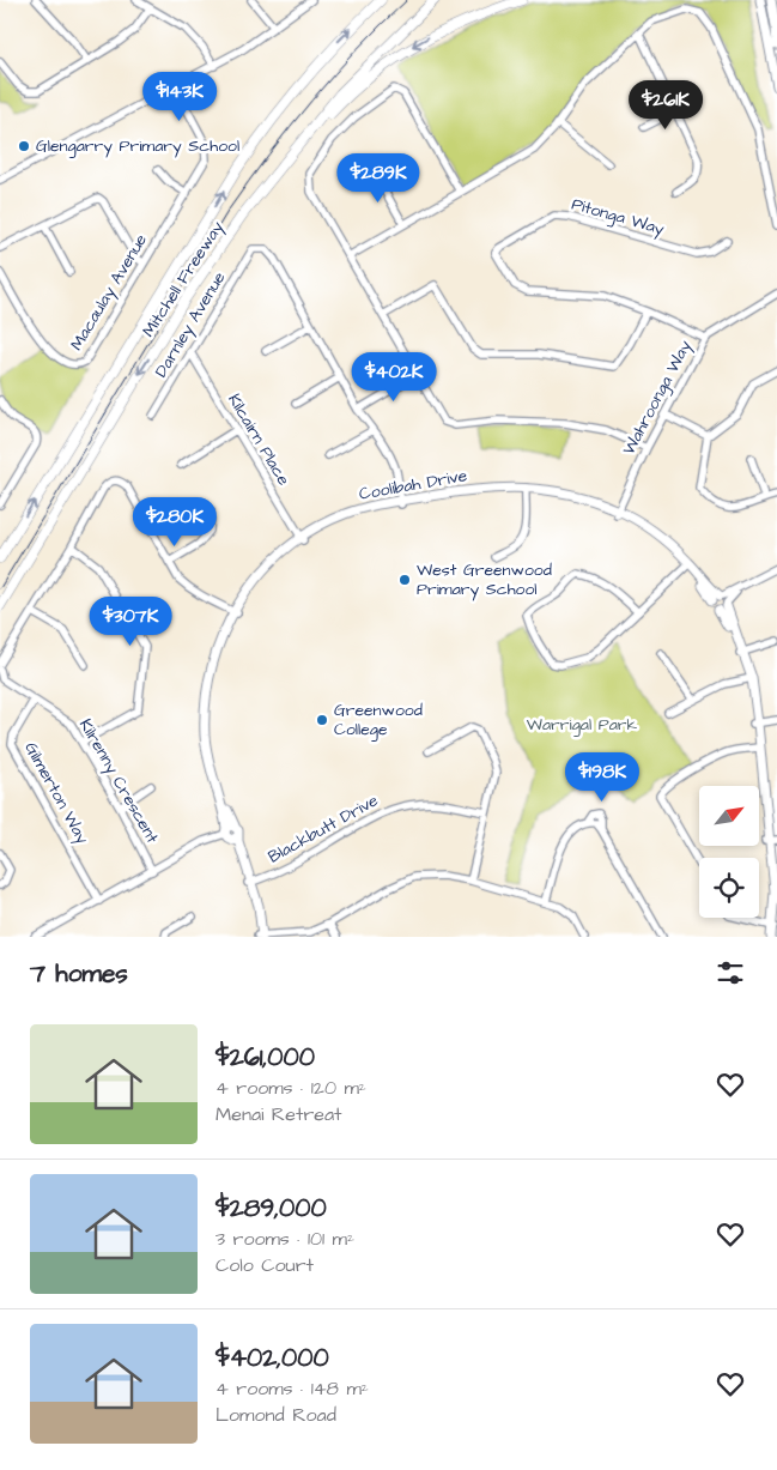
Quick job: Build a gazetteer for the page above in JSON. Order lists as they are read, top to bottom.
{
  "streets": {
    "highway": ["Mitchell Freeway"],
    "main road": ["Coolibah Drive"],
    "street": [
      "Pitonga Way",
      "Macaulay Avenue",
      "Darnley Avenue",
      "Wahroonga Way",
      "Kilcairn Place",
      "Kilrenny Crescent",
      "Gilmerton Way",
      "Blackbutt Drive"
    ]
  },
  "crossings": [
    ["Pitonga Way", "Wahroonga Way"],
    ["Darnley Avenue", "Kilcairn Place"],
    ["Wahroonga Way", "Coolibah Drive"],
    ["Kilcairn Place", "Coolibah Drive"],
    ["Coolibah Drive", "Blackbutt Drive"],
    ["Kilrenny Crescent", "Gilmerton Way"]
  ],
  "parks": ["Warrigal Park"],
  "places": ["Glengarry Primary School", "West Greenwood Primary School", "Greenwood College"],
  "north": "top right",
  "page": {
    "price": [
      "$143K",
      "$261K",
      "$289K",
      "$402K",
      "$280K",
      "$307K",
      "$198K"
    ],
    "heading": "7 homes",
    "list": [
      {
        "name": "$261,000",
        "note": "4 rooms · 120 m² · Menai Retreat"
      },
      {
        "name": "$289,000",
        "note": "3 rooms · 101 m² · Colo Court"
      },
      {
        "name": "$402,000",
        "note": "4 rooms · 148 m² · Lomond Road"
      }
    ]
  }
}
